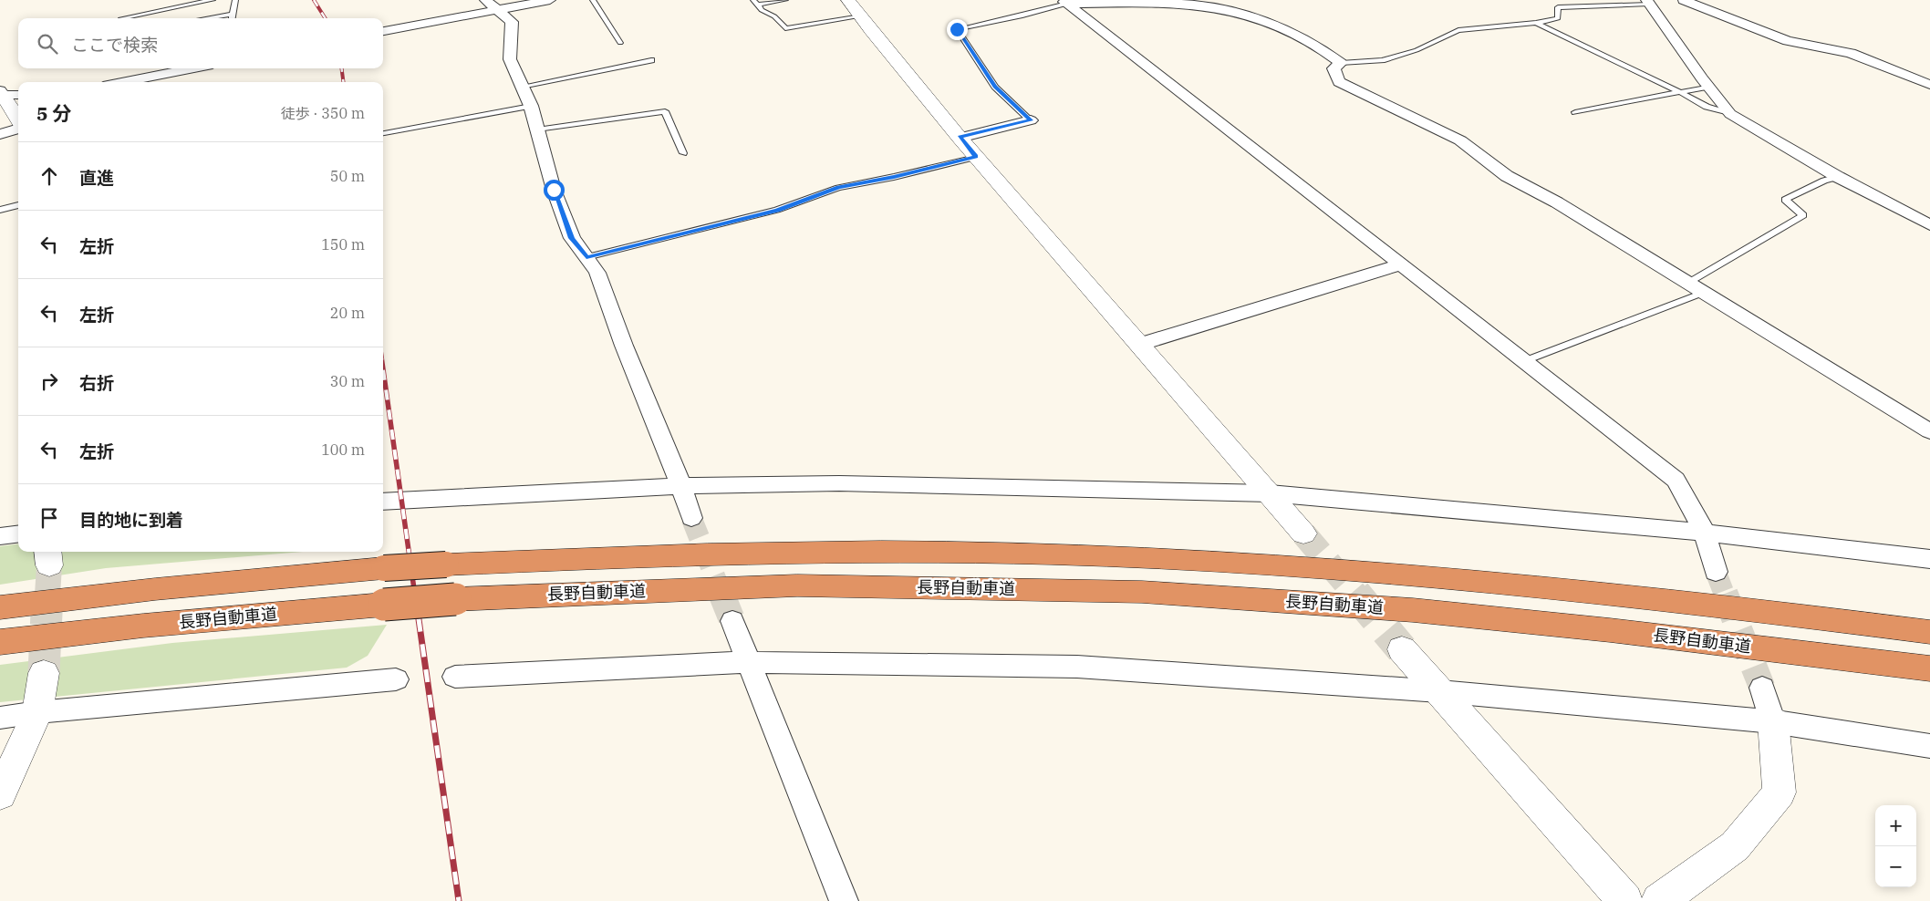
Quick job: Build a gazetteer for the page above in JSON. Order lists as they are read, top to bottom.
{
  "streets": {
    "highway": ["長野自動車道"]
  },
  "page": {
    "search": "ここで検索",
    "heading": ["5 分", "徒歩 · 350 m"],
    "list": [
      ["直進", "50 m"],
      ["左折", "150 m"],
      ["左折", "20 m"],
      ["右折", "30 m"],
      ["左折", "100 m"],
      "目的地に到着"
    ],
    "map_buttons": ["+", "−"]
  }
}
